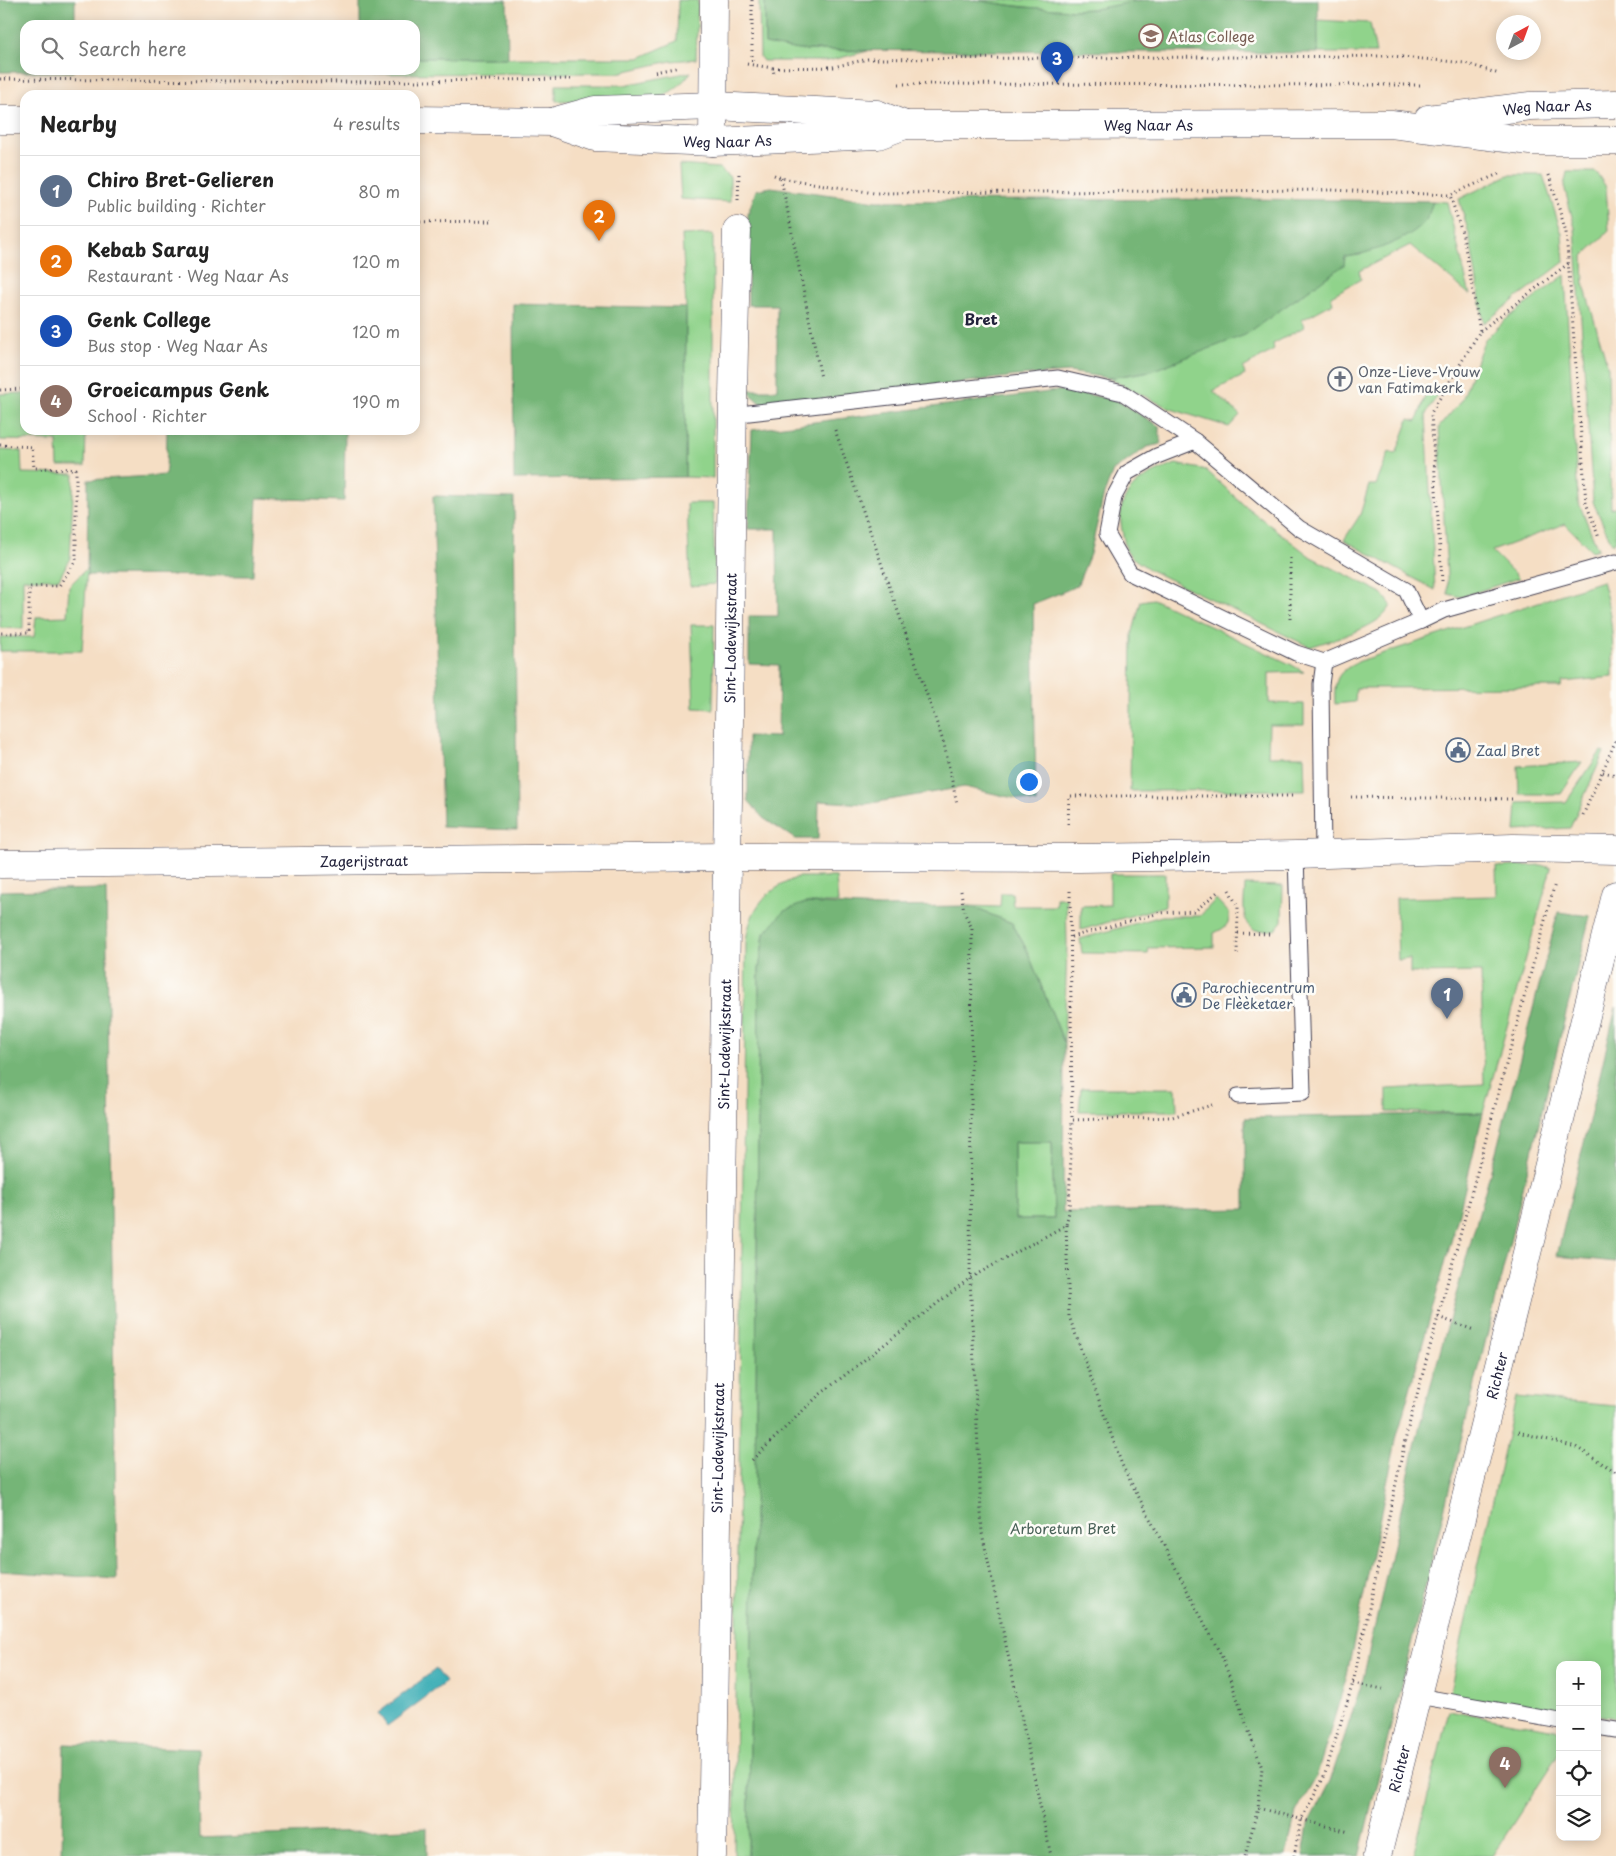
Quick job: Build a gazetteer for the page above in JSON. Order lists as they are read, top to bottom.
{
  "streets": {
    "street": [
      "Weg Naar As",
      "Sint-Lodewijkstraat",
      "Piehpelplein",
      "Zagerijstraat",
      "Richter"
    ]
  },
  "crossings": [
    ["Sint-Lodewijkstraat", "Piehpelplein"],
    ["Sint-Lodewijkstraat", "Zagerijstraat"],
    ["Piehpelplein", "Zagerijstraat"]
  ],
  "districts": ["Bret"],
  "parks": ["Arboretum Bret"],
  "places": {
    "school or university": ["Atlas College"],
    "church": ["Onze-Lieve-Vrouw van Fatimakerk"],
    "public building": ["Zaal Bret", "Parochiecentrum De Flèèketaer"]
  },
  "north": "top right",
  "page": {
    "search": "Search here",
    "pins": [
      "3",
      "2",
      "1",
      "4"
    ],
    "heading": ["Nearby", "4 results"],
    "list": [
      {
        "mark": "1",
        "name": "Chiro Bret-Gelieren",
        "note": "Public building · Richter",
        "value": "80 m"
      },
      {
        "mark": "2",
        "name": "Kebab Saray",
        "note": "Restaurant · Weg Naar As",
        "value": "120 m"
      },
      {
        "mark": "3",
        "name": "Genk College",
        "note": "Bus stop · Weg Naar As",
        "value": "120 m"
      },
      {
        "mark": "4",
        "name": "Groeicampus Genk",
        "note": "School · Richter",
        "value": "190 m"
      }
    ],
    "map_buttons": ["+", "−"]
  }
}
